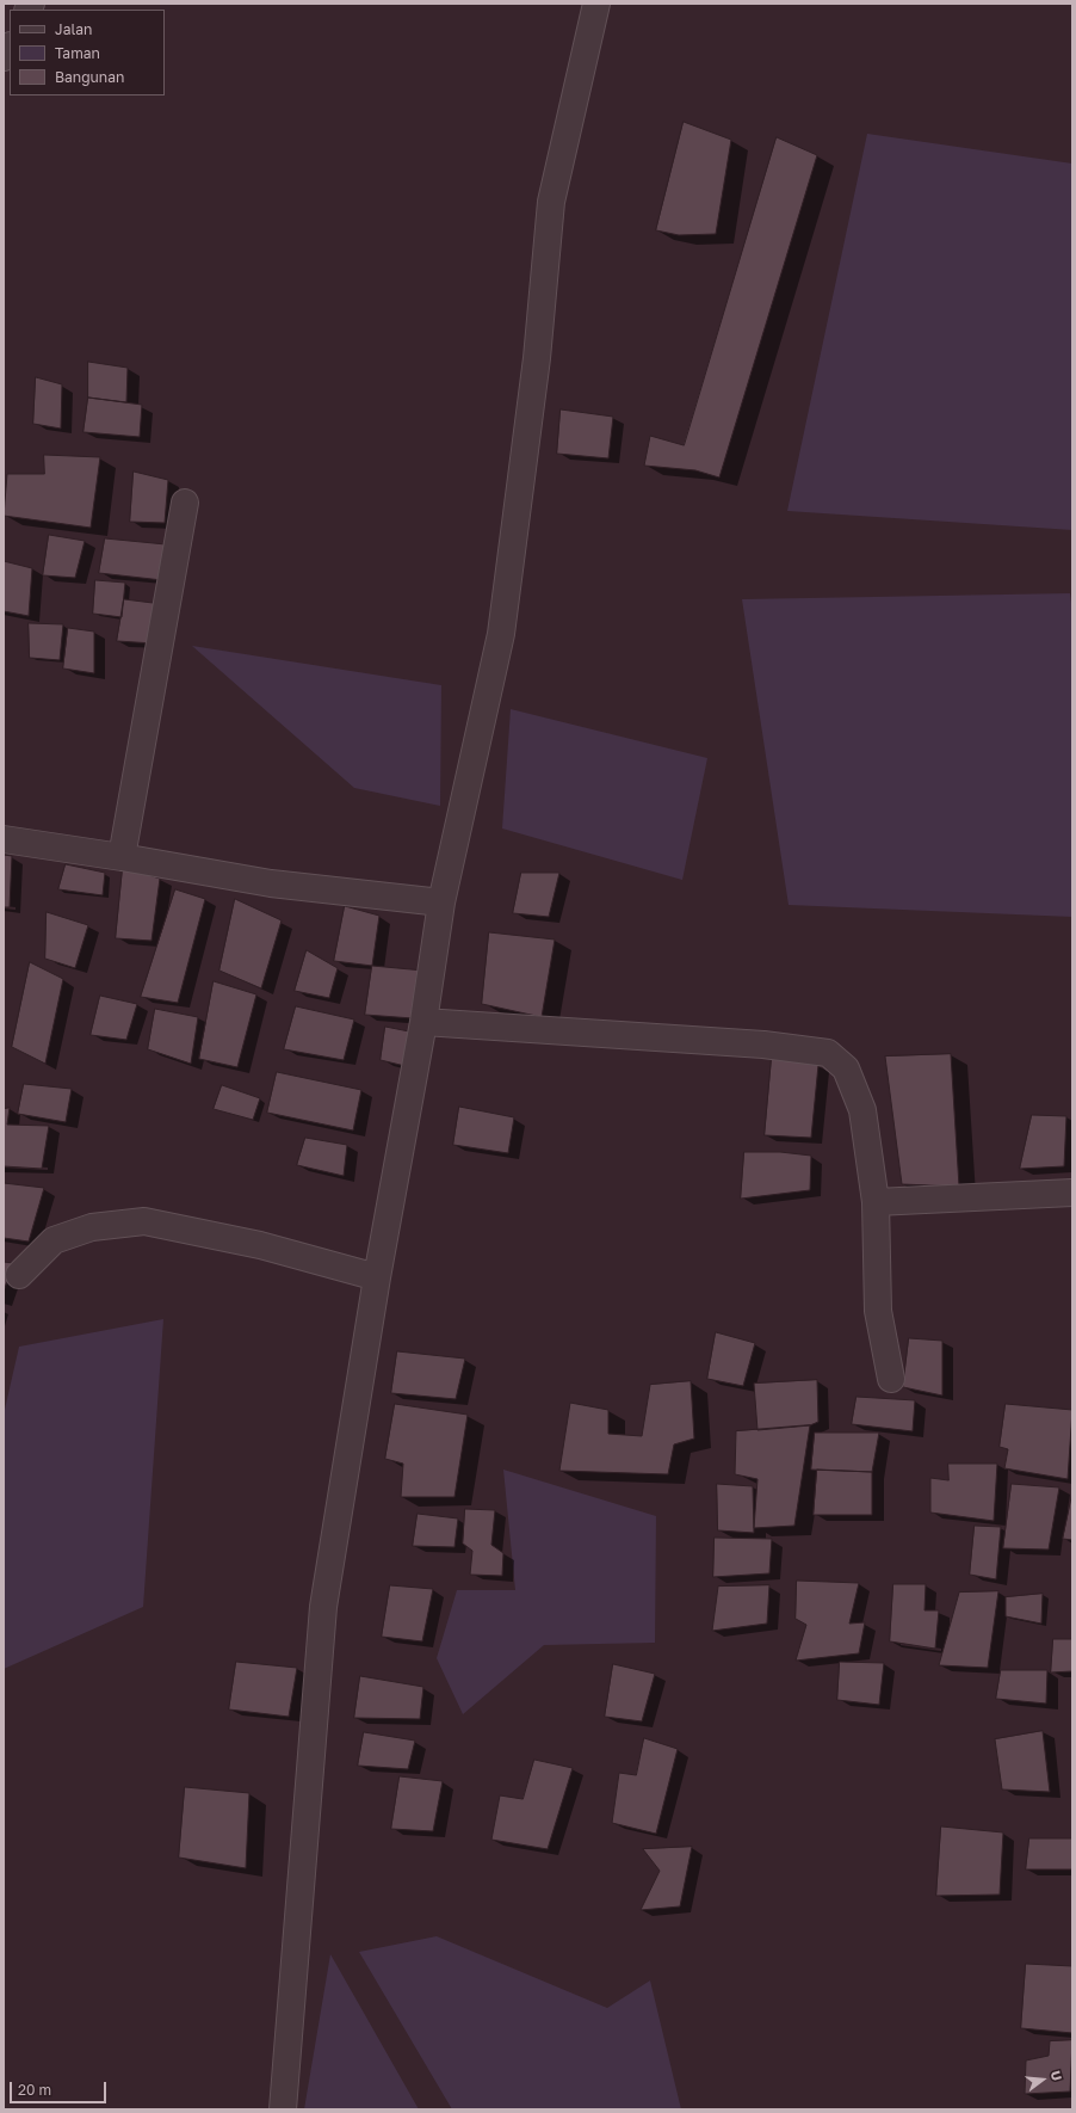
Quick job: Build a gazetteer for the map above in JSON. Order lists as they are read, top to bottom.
{
  "legend": ["Jalan", "Taman", "Bangunan"],
  "scale_bar": "20 m",
  "north": "right"
}
